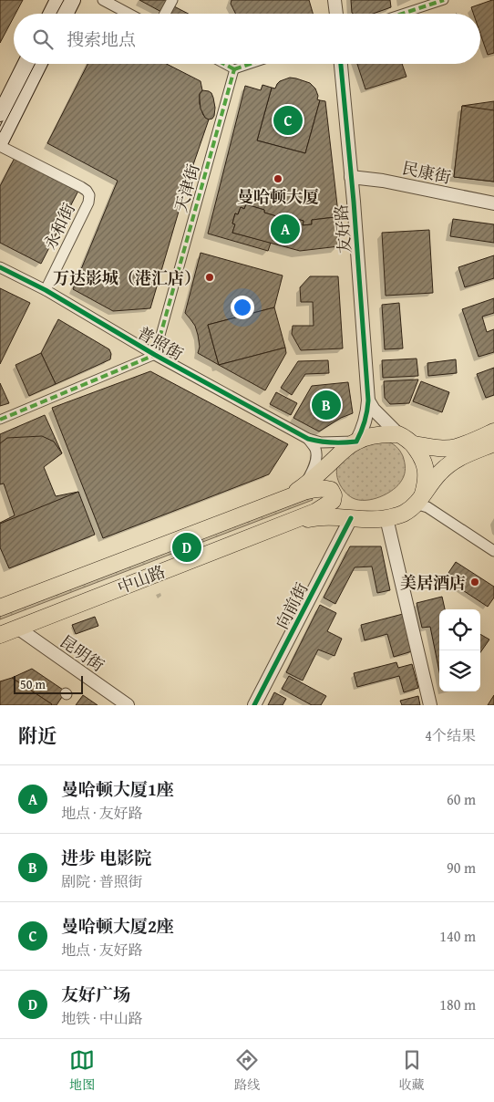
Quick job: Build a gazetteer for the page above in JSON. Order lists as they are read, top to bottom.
{
  "streets": {
    "main road": ["中山路"],
    "street": [
      "民康街",
      "天津街",
      "永和街",
      "友好路",
      "普照街",
      "向前街",
      "昆明街"
    ]
  },
  "crossings": [
    ["民康街", "友好路"],
    ["天津街", "普照街"],
    ["永和街", "普照街"],
    ["中山路", "昆明街"]
  ],
  "places": ["曼哈顿大厦", "万达影城（港汇店）", "美居酒店"],
  "scale_bar": "50 m",
  "page": {
    "search": "搜索地点",
    "pins": [
      "C",
      "A",
      "B",
      "D"
    ],
    "scale": "50 m",
    "heading": ["附近", "4个结果"],
    "list": [
      {
        "mark": "A",
        "name": "曼哈顿大厦1座",
        "note": "地点 · 友好路",
        "value": "60 m"
      },
      {
        "mark": "B",
        "name": "进步 电影院",
        "note": "剧院 · 普照街",
        "value": "90 m"
      },
      {
        "mark": "C",
        "name": "曼哈顿大厦2座",
        "note": "地点 · 友好路",
        "value": "140 m"
      },
      {
        "mark": "D",
        "name": "友好广场",
        "note": "地铁 · 中山路",
        "value": "180 m"
      }
    ],
    "nav": ["地图", "路线", "收藏"]
  }
}
